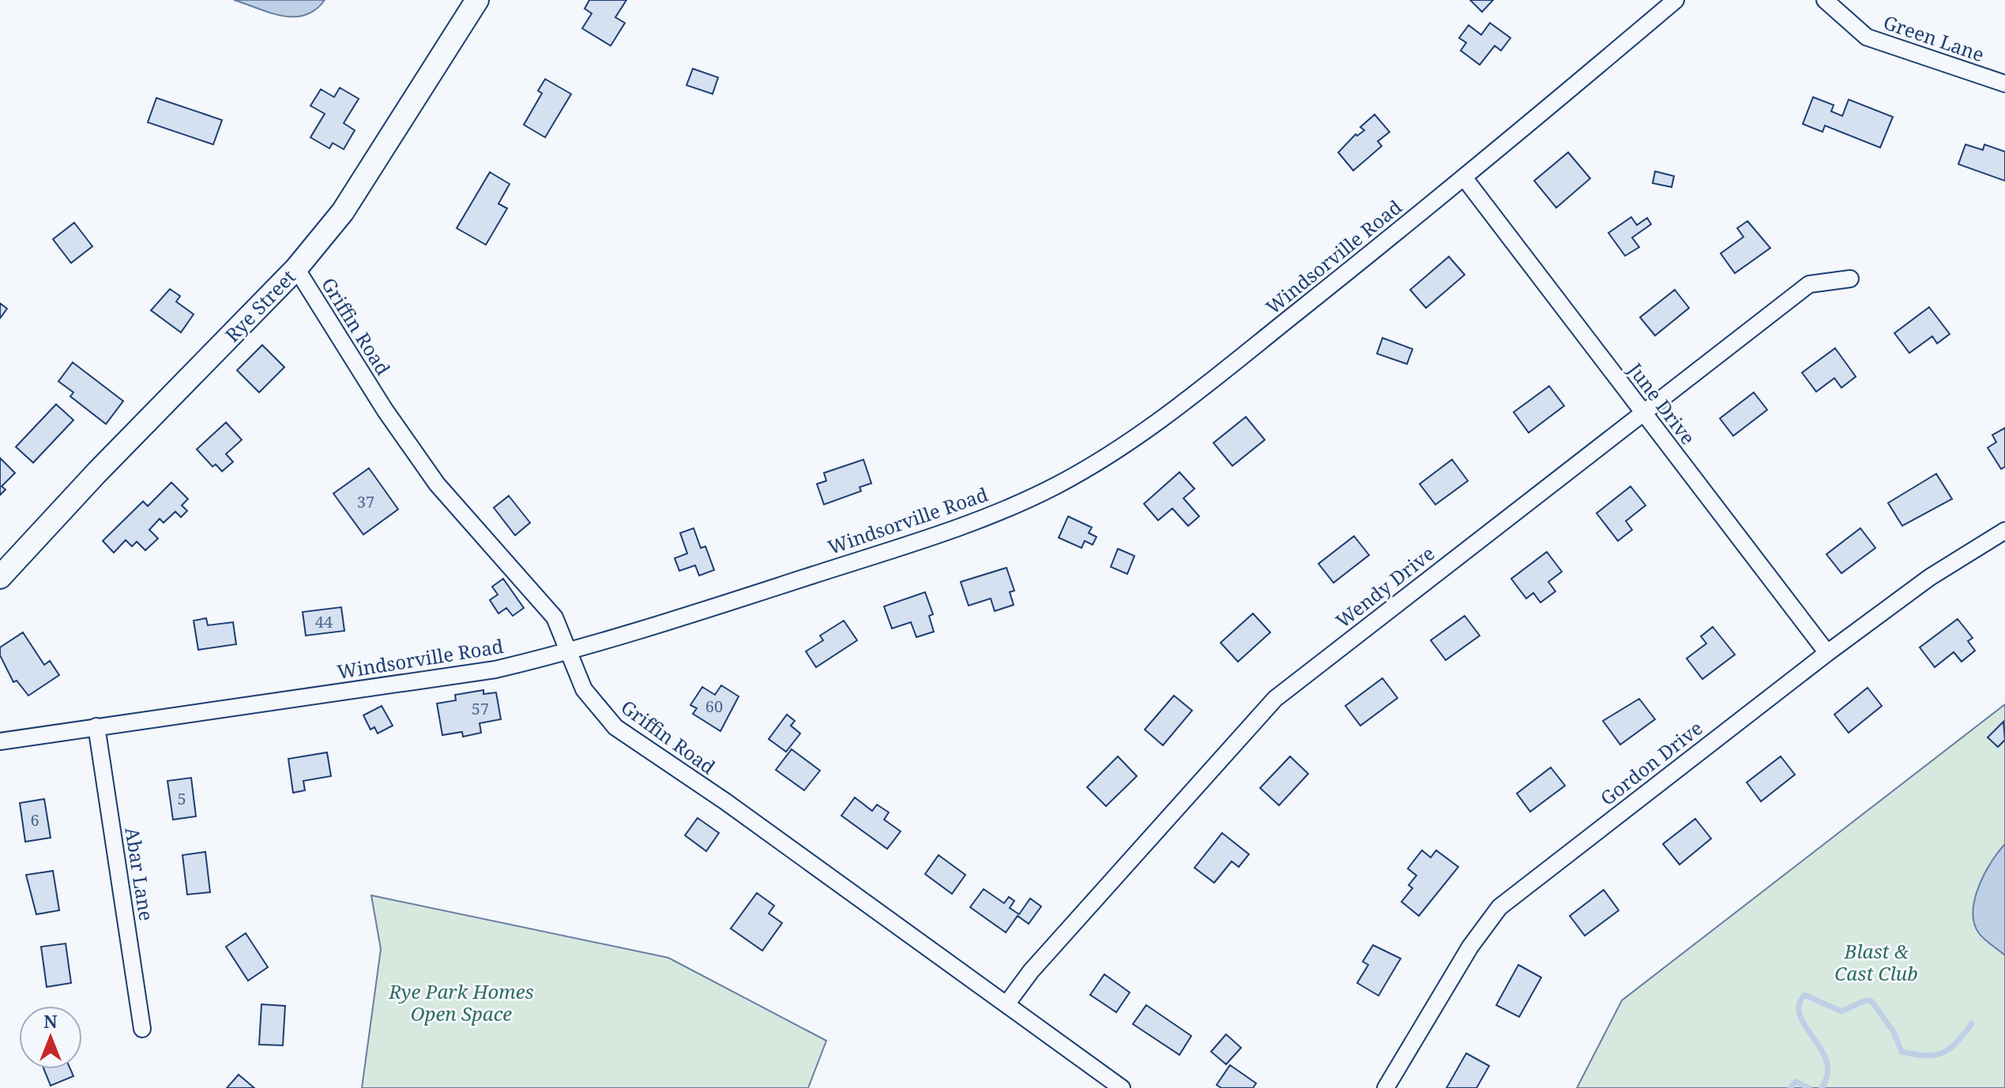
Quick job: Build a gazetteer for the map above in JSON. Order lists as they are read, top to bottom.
{
  "streets": {
    "street": [
      "Green Lane",
      "Windsorville Road",
      "Rye Street",
      "Griffin Road",
      "June Drive",
      "Wendy Drive",
      "Gordon Drive",
      "Abar Lane"
    ]
  },
  "crossings": [
    ["Windsorville Road", "Griffin Road"],
    ["Windsorville Road", "June Drive"],
    ["Windsorville Road", "Abar Lane"],
    ["Rye Street", "Griffin Road"],
    ["Griffin Road", "Wendy Drive"],
    ["June Drive", "Wendy Drive"],
    ["June Drive", "Gordon Drive"]
  ],
  "parks": ["Blast & Cast Club", "Rye Park Homes Open Space"],
  "house_numbers": [
    "37",
    "44",
    "60",
    "57",
    "5",
    "6"
  ],
  "north": "top"
}
